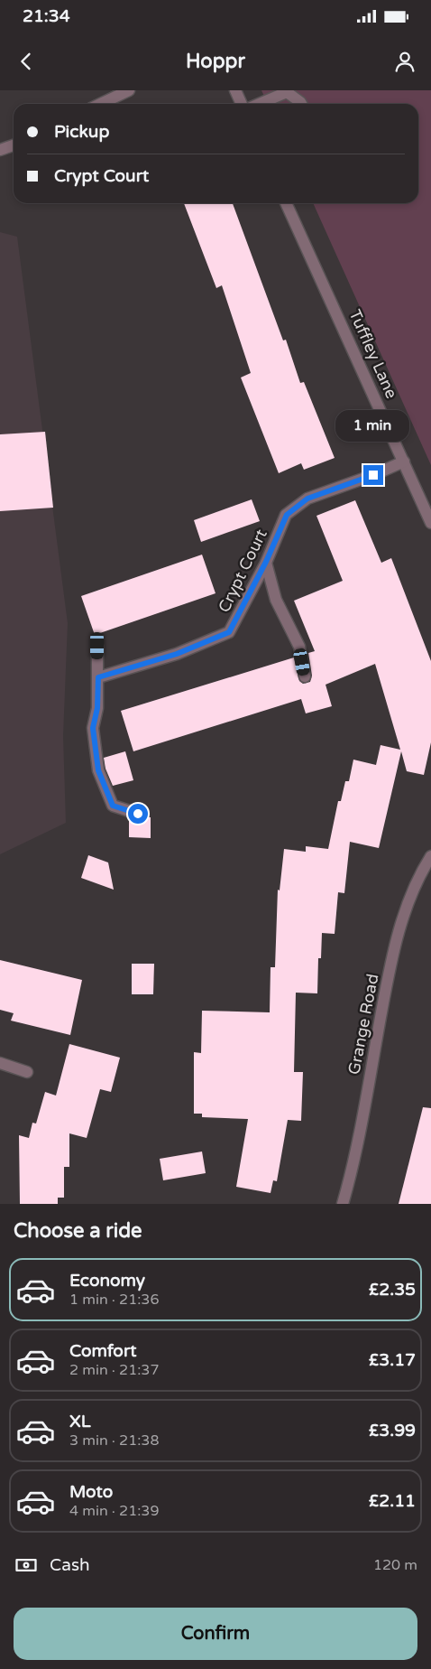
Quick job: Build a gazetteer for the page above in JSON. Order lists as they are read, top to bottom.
{
  "streets": {
    "street": ["Tuffley Lane", "Crypt Court", "Grange Road"]
  },
  "crossings": [
    ["Tuffley Lane", "Crypt Court"]
  ],
  "page": {
    "status": "21:34",
    "header": "Hoppr",
    "banner": ["Pickup", "Crypt Court"],
    "bubble": "1 min",
    "heading": "Choose a ride",
    "list": [
      {
        "name": "Economy",
        "note": "1 min · 21:36",
        "value": "£2.35"
      },
      {
        "name": "Comfort",
        "note": "2 min · 21:37",
        "value": "£3.17"
      },
      {
        "name": "XL",
        "note": "3 min · 21:38",
        "value": "£3.99"
      },
      {
        "name": "Moto",
        "note": "4 min · 21:39",
        "value": "£2.11"
      }
    ],
    "pay": ["Cash", "120 m"],
    "buttons": "Confirm"
  }
}
